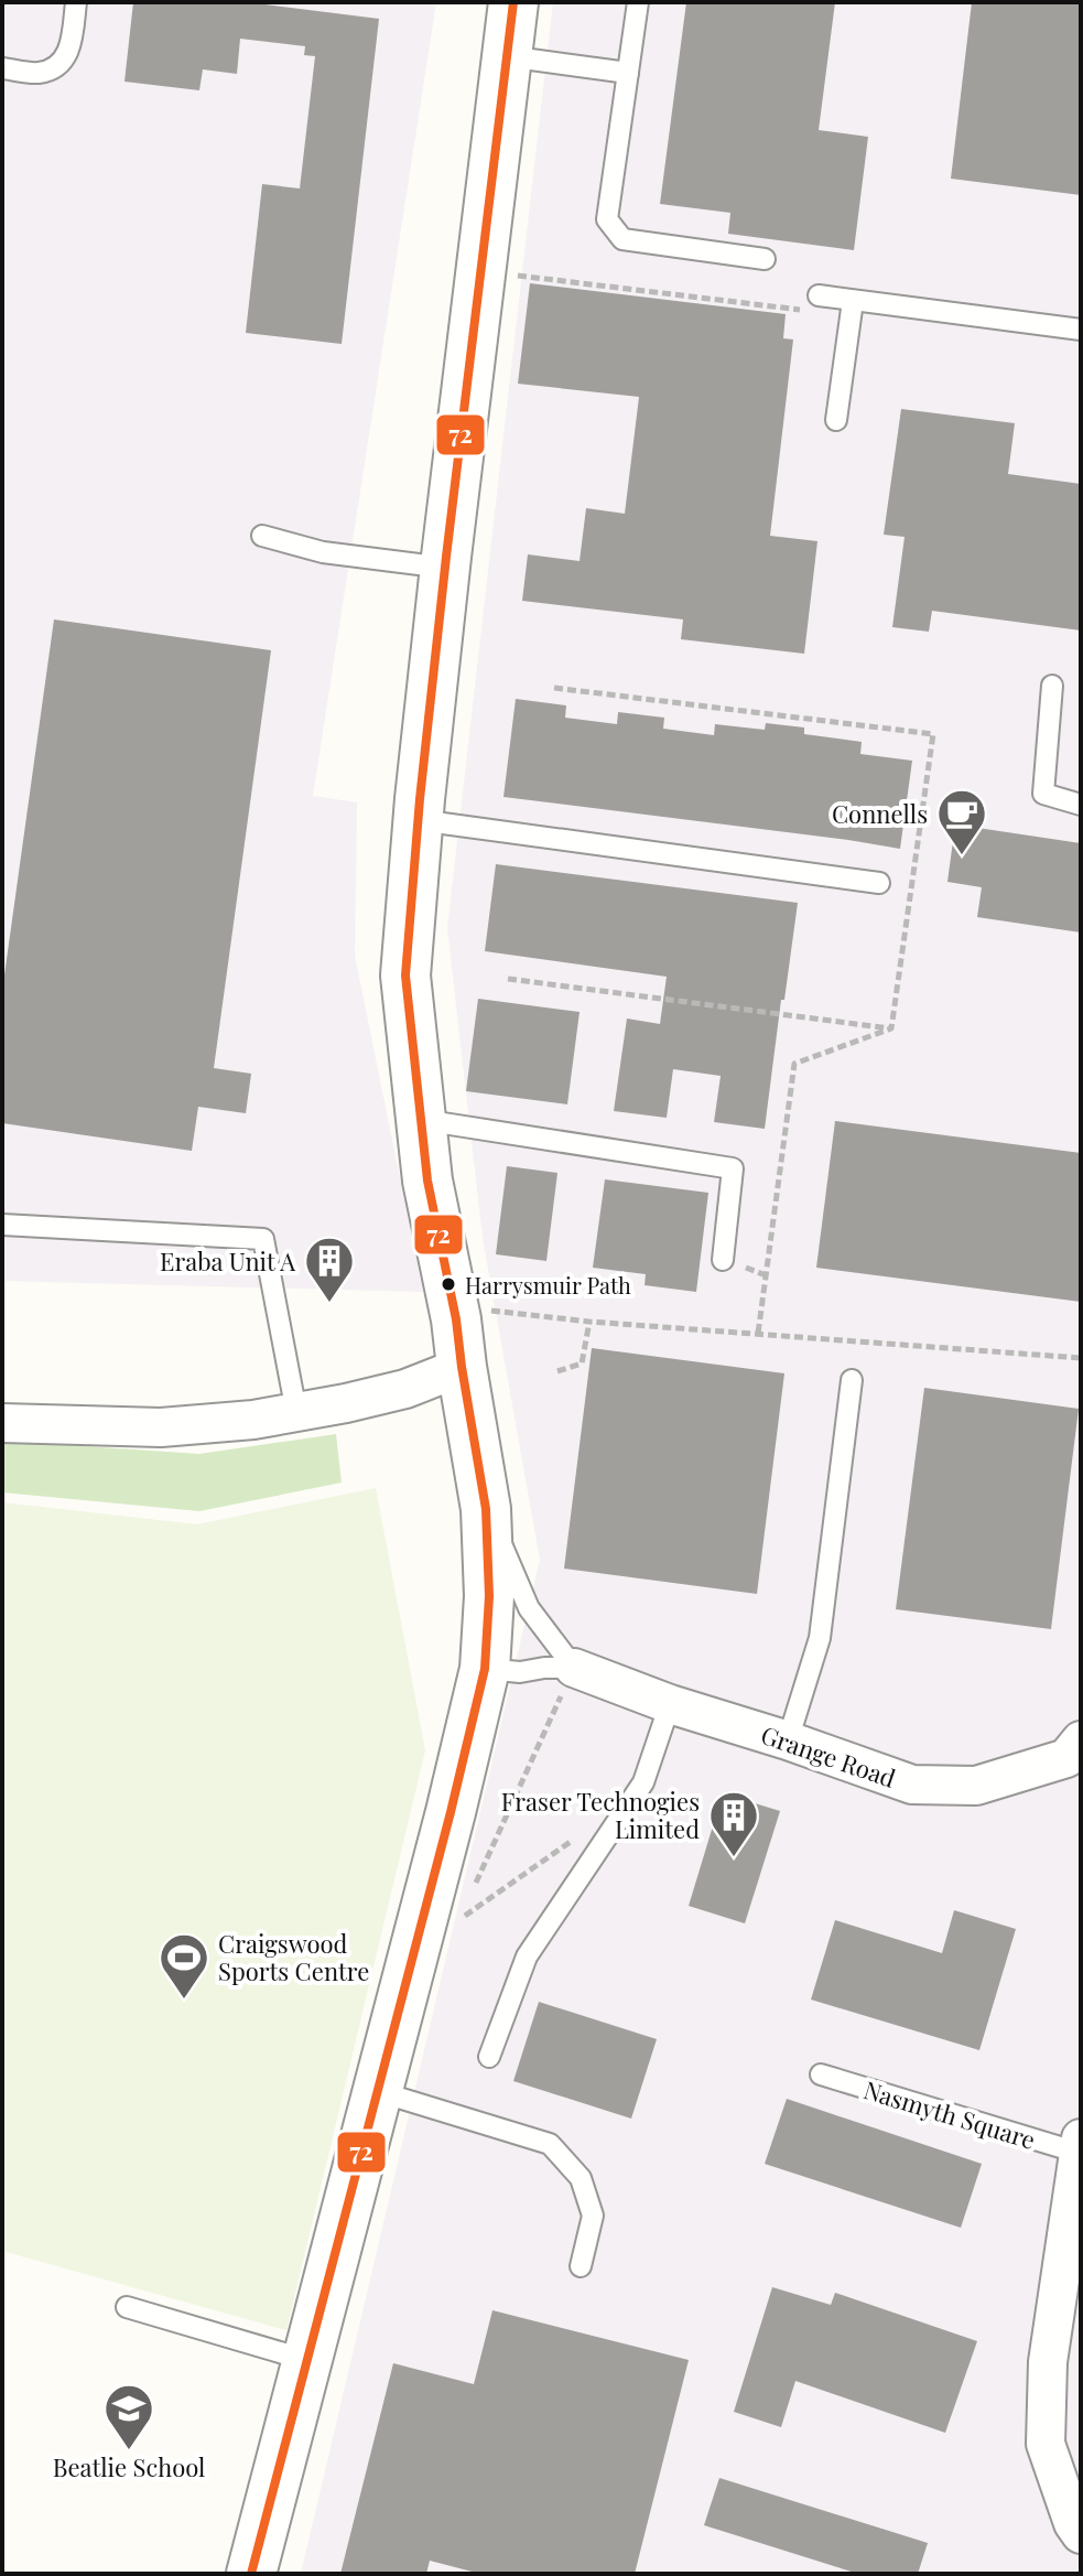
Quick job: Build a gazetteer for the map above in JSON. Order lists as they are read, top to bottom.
{
  "streets": {
    "street": ["Grange Road", "Nasmyth Square"]
  },
  "places": {
    "cafe": ["Connells"],
    "other": ["Harrysmuir Path"],
    "building": ["Eraba Unit A", "Fraser Technogies Limited"],
    "sports": ["Craigswood Sports Centre"],
    "school or university": ["Beatlie School"]
  },
  "lines": ["transit line 72"]
}
